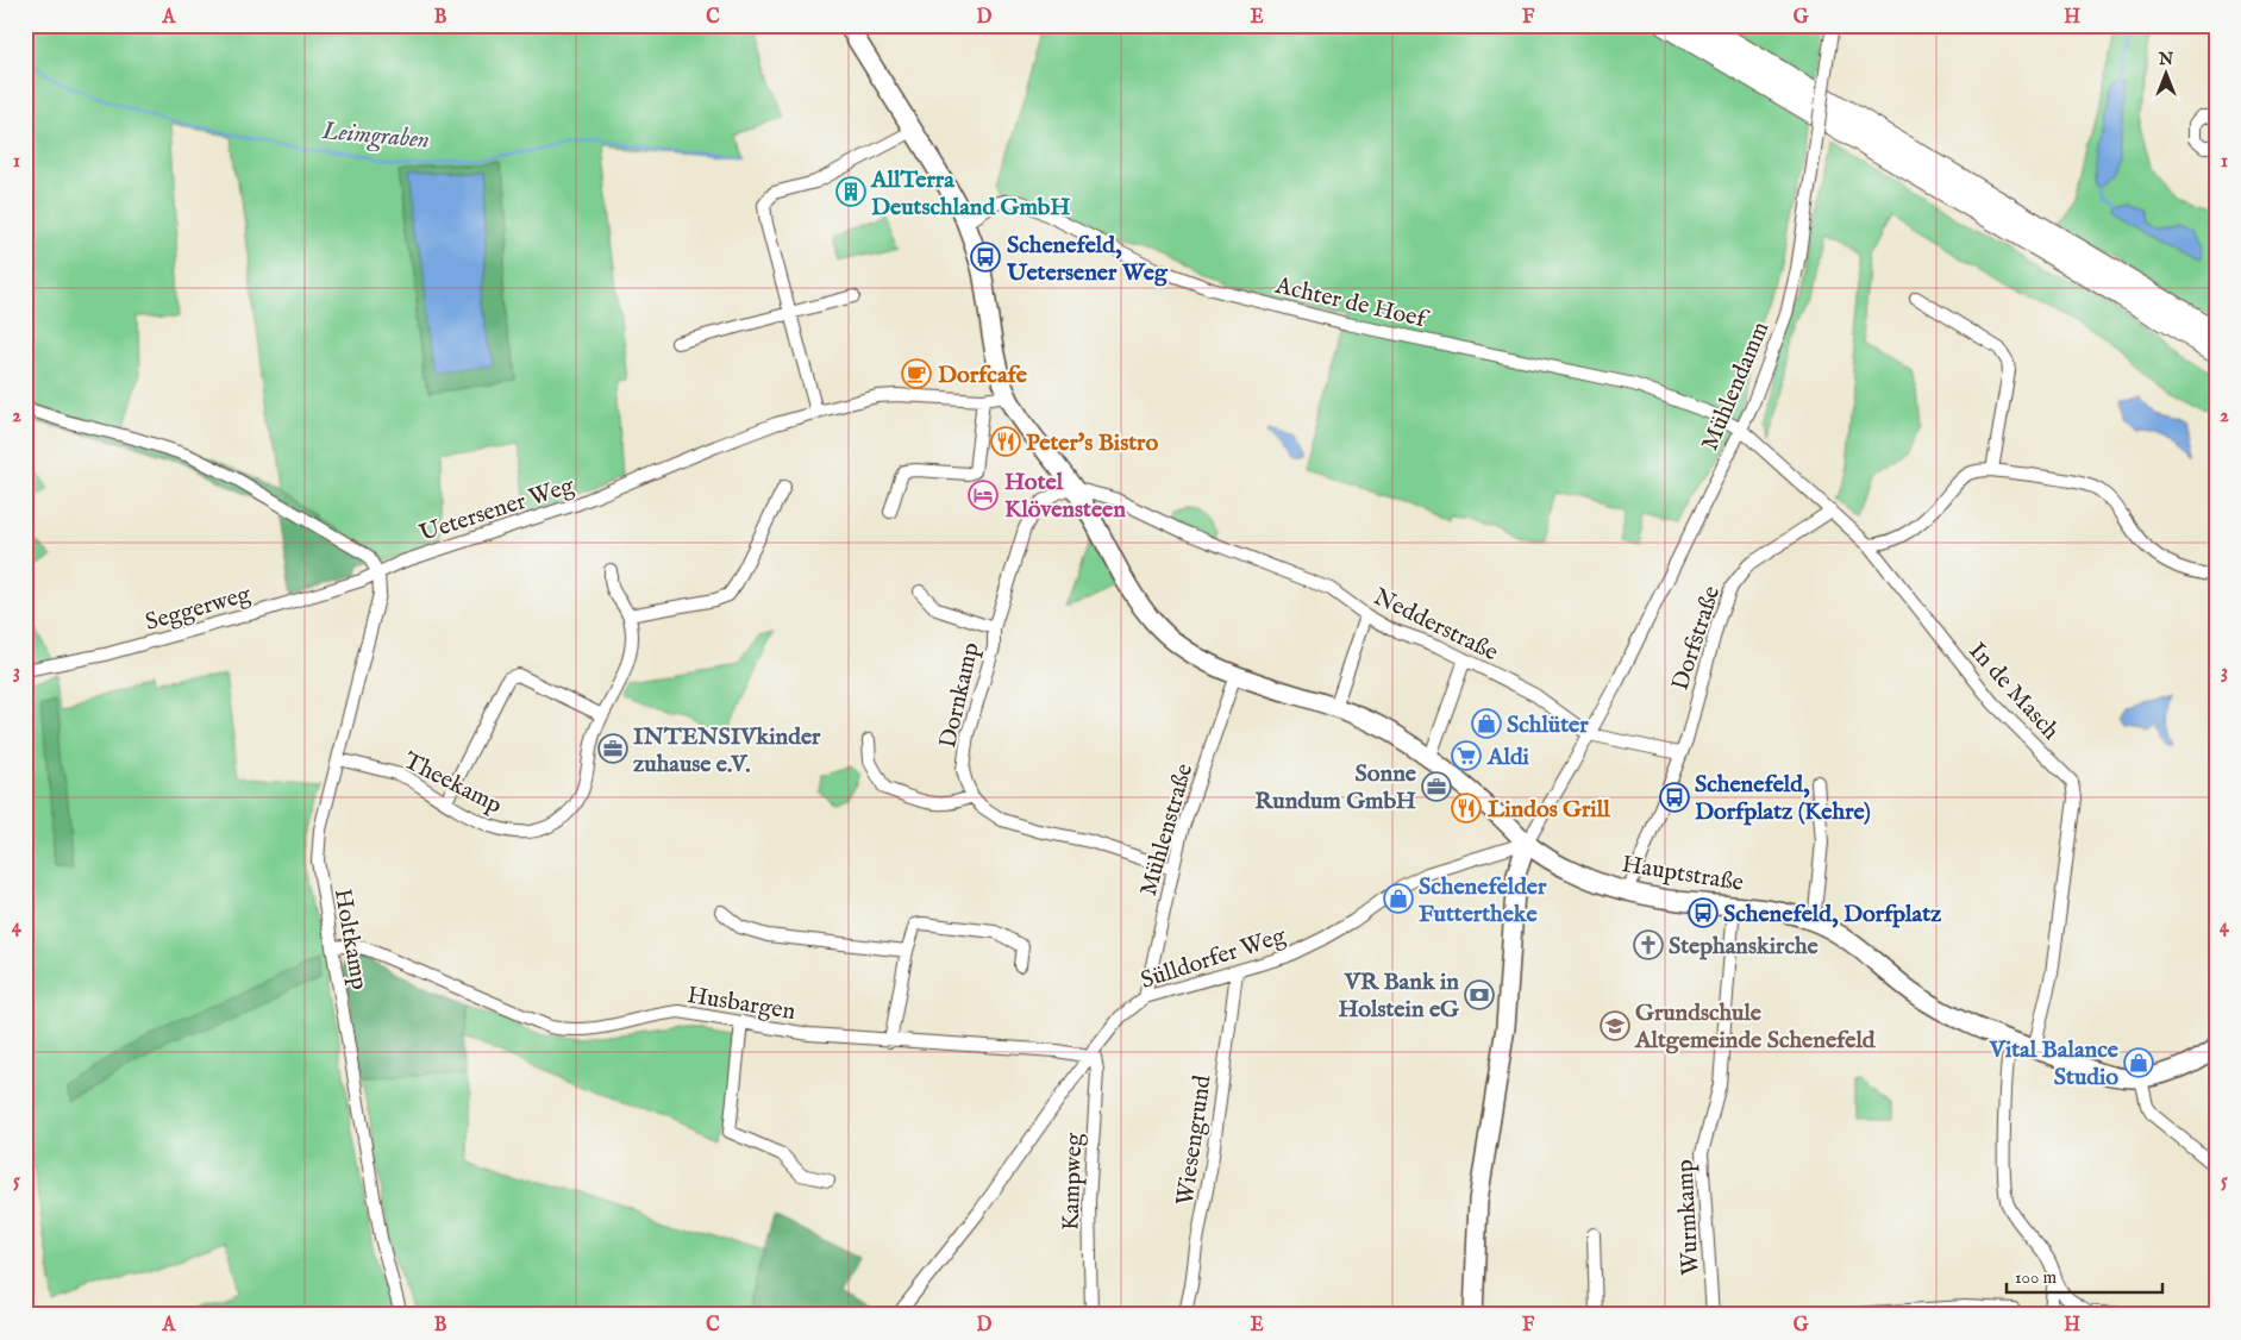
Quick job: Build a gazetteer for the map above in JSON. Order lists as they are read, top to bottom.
{
  "streets": {
    "main road": ["Hauptstraße"],
    "street": [
      "Achter de Hoef",
      "Mühlendamm",
      "Uetersener Weg",
      "Seggerweg",
      "Nedderstraße",
      "Dorfstraße",
      "In de Masch",
      "Dornkamp",
      "Theekamp",
      "Mühlenstraße",
      "Holtkamp",
      "Sülldorfer Weg",
      "Husbargen",
      "Wiesengrund",
      "Kampweg",
      "Wurmkamp"
    ]
  },
  "crossings": [
    ["Achter de Hoef", "Mühlendamm"],
    ["Achter de Hoef", "In de Masch"],
    ["Achter de Hoef", "Hauptstraße"],
    ["Mühlendamm", "Nedderstraße"],
    ["Mühlendamm", "In de Masch"],
    ["Mühlendamm", "Hauptstraße"],
    ["Mühlendamm", "Sülldorfer Weg"],
    ["Uetersener Weg", "Seggerweg"],
    ["Uetersener Weg", "Hauptstraße"],
    ["Uetersener Weg", "Holtkamp"],
    ["Seggerweg", "Holtkamp"],
    ["Nedderstraße", "Dorfstraße"],
    ["Nedderstraße", "Dornkamp"],
    ["Nedderstraße", "Hauptstraße"],
    ["Dorfstraße", "In de Masch"],
    ["Dorfstraße", "Hauptstraße"],
    ["In de Masch", "Hauptstraße"],
    ["Dornkamp", "Hauptstraße"],
    ["Theekamp", "Holtkamp"],
    ["Mühlenstraße", "Hauptstraße"],
    ["Mühlenstraße", "Sülldorfer Weg"],
    ["Hauptstraße", "Sülldorfer Weg"],
    ["Hauptstraße", "Wurmkamp"],
    ["Holtkamp", "Husbargen"],
    ["Sülldorfer Weg", "Husbargen"],
    ["Sülldorfer Weg", "Wiesengrund"],
    ["Sülldorfer Weg", "Kampweg"],
    ["Husbargen", "Kampweg"]
  ],
  "water": ["Leimgraben"],
  "places": {
    "building": ["AllTerra Deutschland GmbH"],
    "bus stop": ["Schenefeld, Uetersener Weg", "Schenefeld, Dorfplatz (Kehre)", "Schenefeld, Dorfplatz"],
    "cafe": ["Dorfcafe"],
    "restaurant": ["Peter's Bistro", "Lindos Grill"],
    "hotel": ["Hotel Klövensteen"],
    "shop": ["Schlüter", "Schenefelder Futtertheke", "Vital Balance Studio"],
    "office": ["INTENSIVkinder zuhause e.V.", "Sonne Rundum GmbH"],
    "supermarket": ["Aldi"],
    "church": ["Stephanskirche"],
    "bank": ["VR Bank in Holstein eG"],
    "school or university": ["Grundschule Altgemeinde Schenefeld"]
  },
  "scale_bar": "100 m",
  "north": "top",
  "grid": {
    "columns": [
      "A",
      "B",
      "C",
      "D",
      "E",
      "F",
      "G",
      "H"
    ],
    "rows": [
      "1",
      "2",
      "3",
      "4",
      "5"
    ]
  }
}
